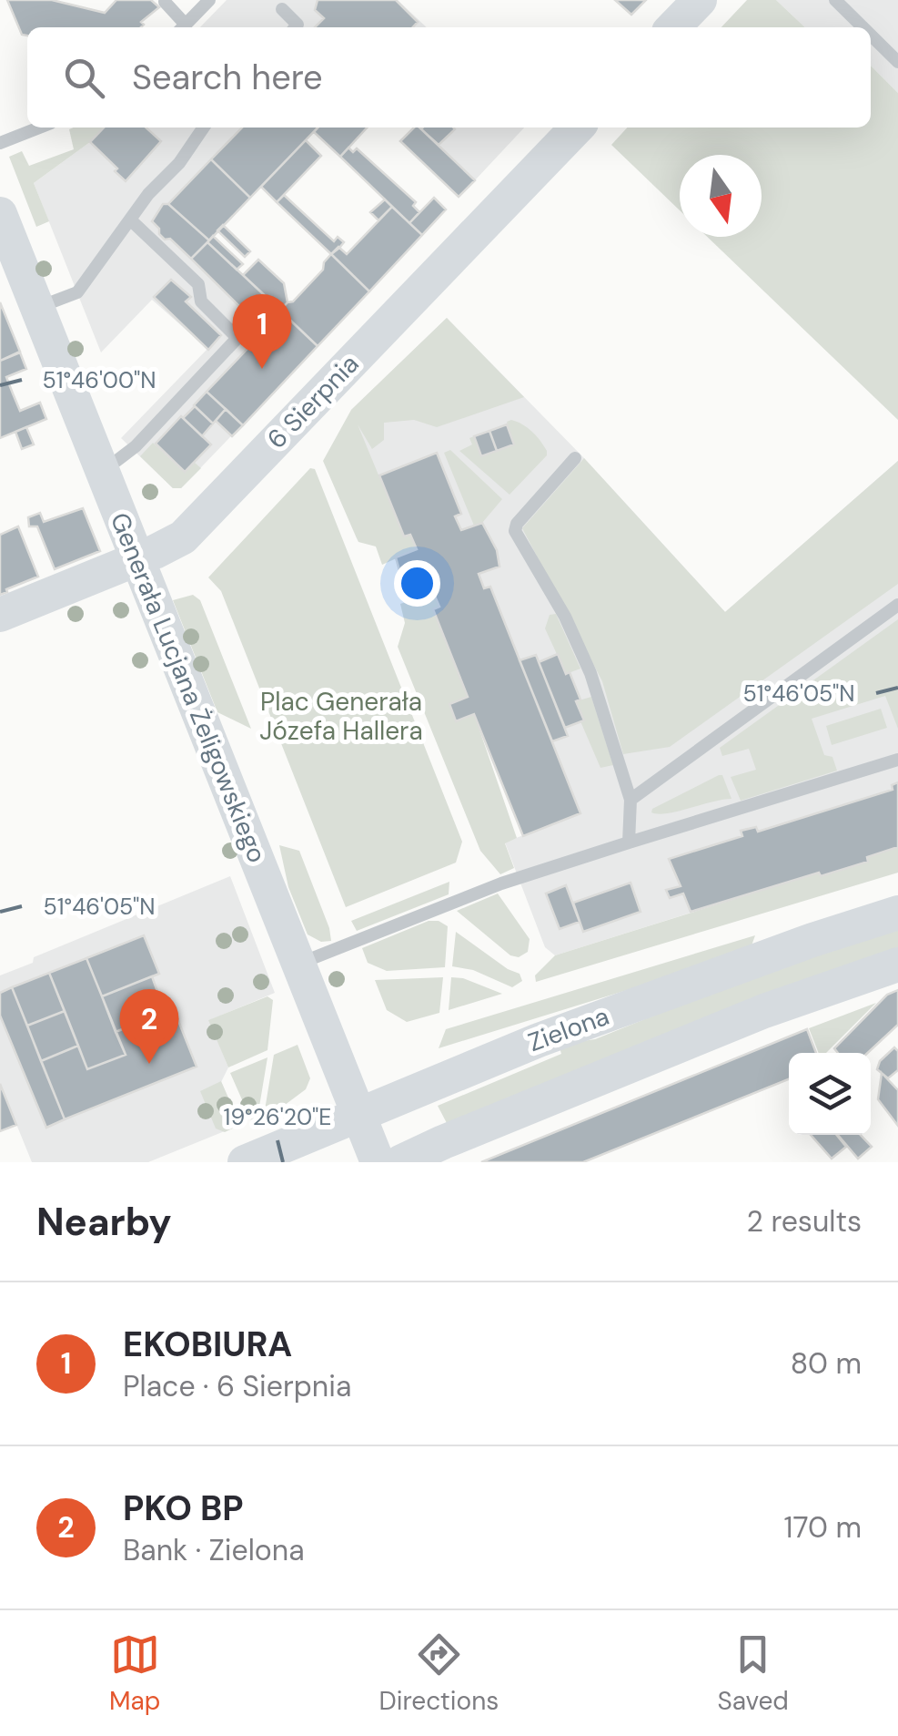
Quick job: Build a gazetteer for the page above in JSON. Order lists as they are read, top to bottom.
{
  "streets": {
    "street": ["6 Sierpnia", "Generała Lucjana Żeligowskiego", "Zielona"]
  },
  "crossings": [
    ["6 Sierpnia", "Generała Lucjana Żeligowskiego"],
    ["Generała Lucjana Żeligowskiego", "Zielona"]
  ],
  "parks": ["Plac Generała Józefa Hallera"],
  "north": "bottom",
  "page": {
    "search": "Search here",
    "pins": ["1", "2"],
    "heading": ["Nearby", "2 results"],
    "list": [
      {
        "mark": "1",
        "name": "EKOBIURA",
        "note": "Place · 6 Sierpnia",
        "value": "80 m"
      },
      {
        "mark": "2",
        "name": "PKO BP",
        "note": "Bank · Zielona",
        "value": "170 m"
      }
    ],
    "nav": ["Map", "Directions", "Saved"]
  },
  "coordinates": ["51°46'00\"N", "51°46'05\"N", "19°26'20\"E"]
}
